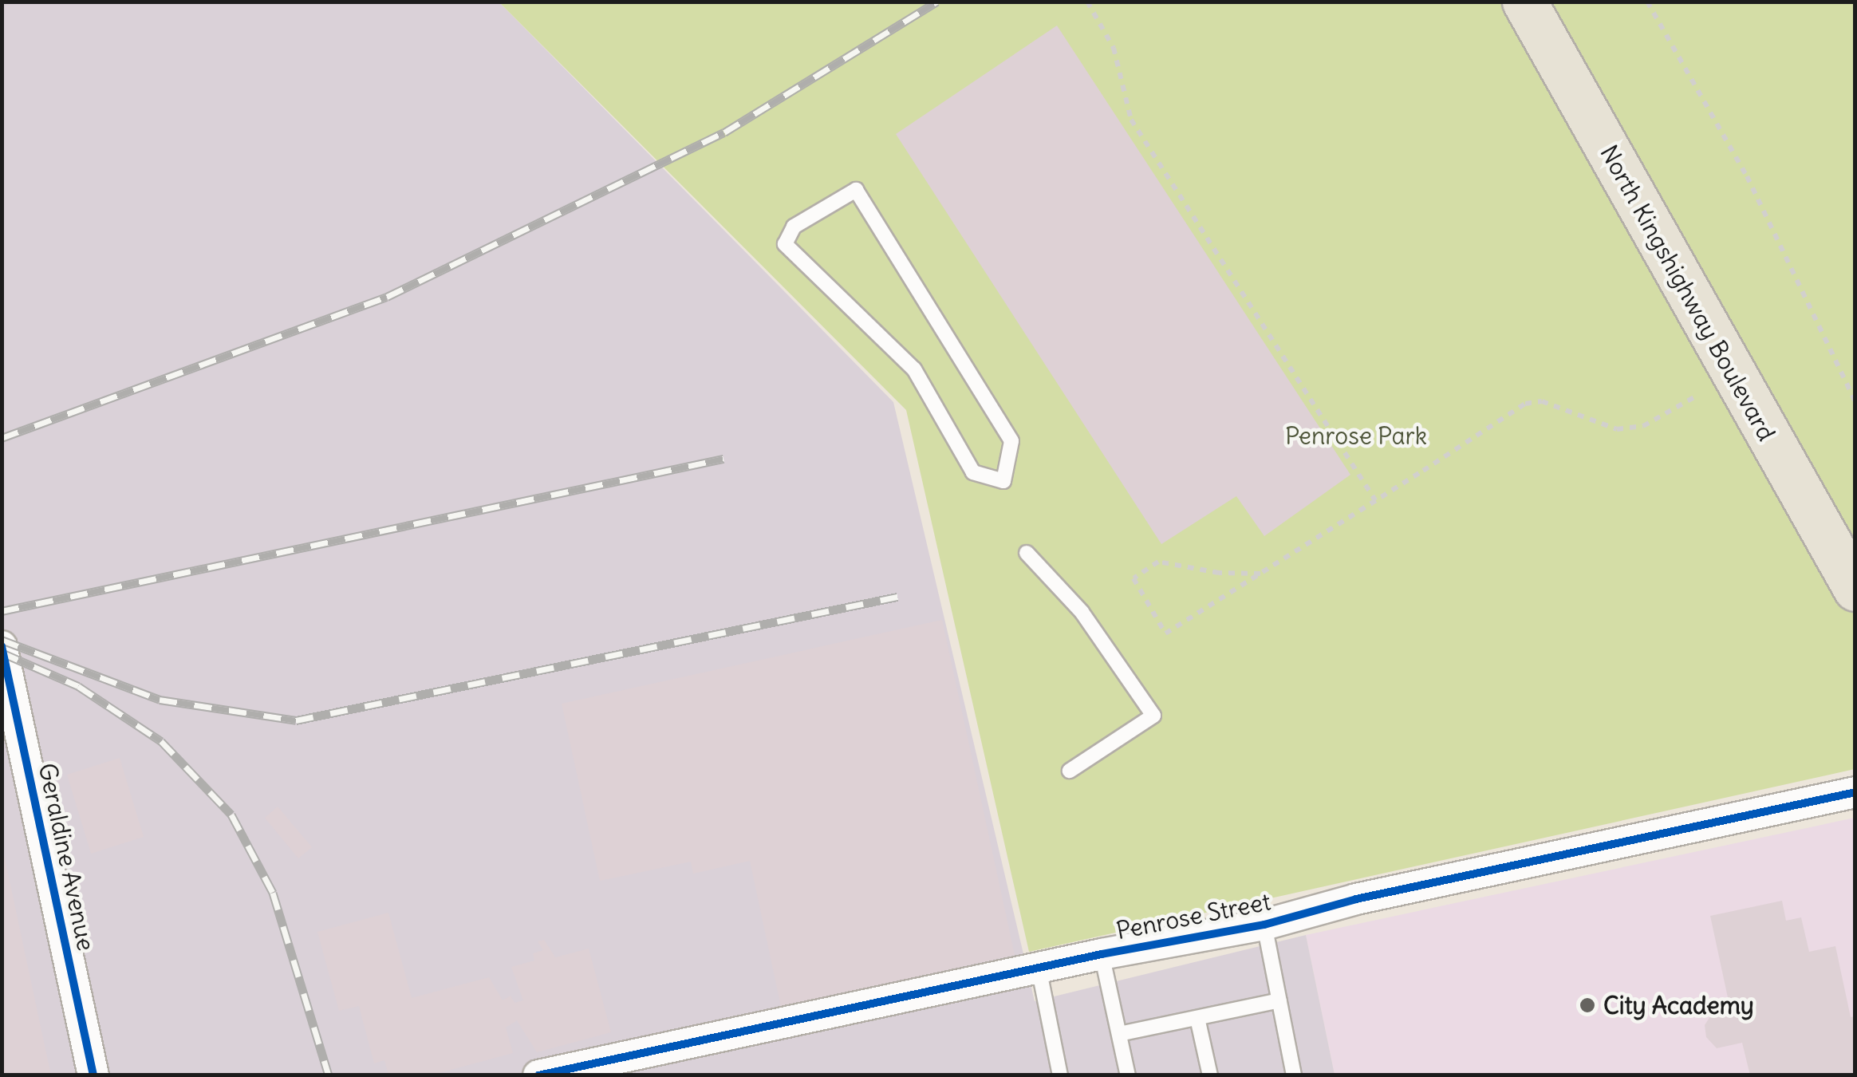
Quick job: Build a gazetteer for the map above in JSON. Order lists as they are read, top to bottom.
{
  "streets": {
    "main road": ["North Kingshighway Boulevard"],
    "street": ["Geraldine Avenue", "Penrose Street"]
  },
  "parks": ["Penrose Park"],
  "places": ["City Academy"]
}
